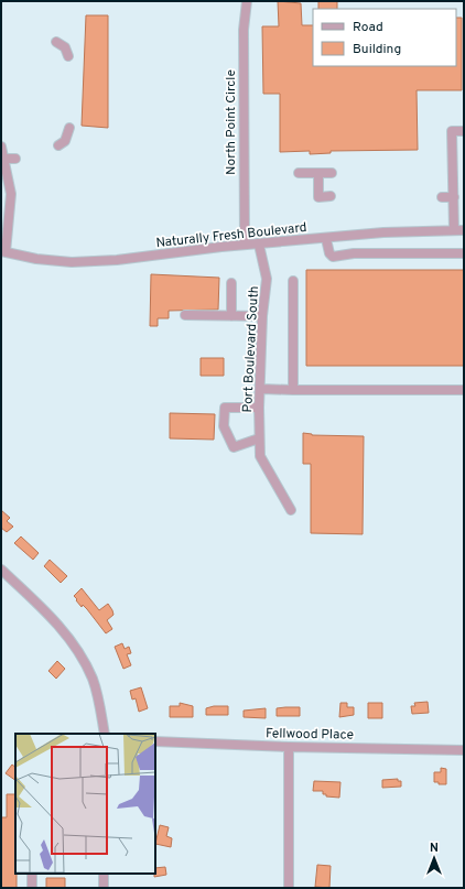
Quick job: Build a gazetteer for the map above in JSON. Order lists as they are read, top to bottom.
{
  "streets": {
    "street": [
      "North Point Circle",
      "Naturally Fresh Boulevard",
      "Port Boulevard South",
      "Fellwood Place"
    ]
  },
  "crossings": [
    ["North Point Circle", "Naturally Fresh Boulevard"],
    ["Naturally Fresh Boulevard", "Port Boulevard South"]
  ],
  "legend": ["Road", "Building"],
  "north": "top"
}
